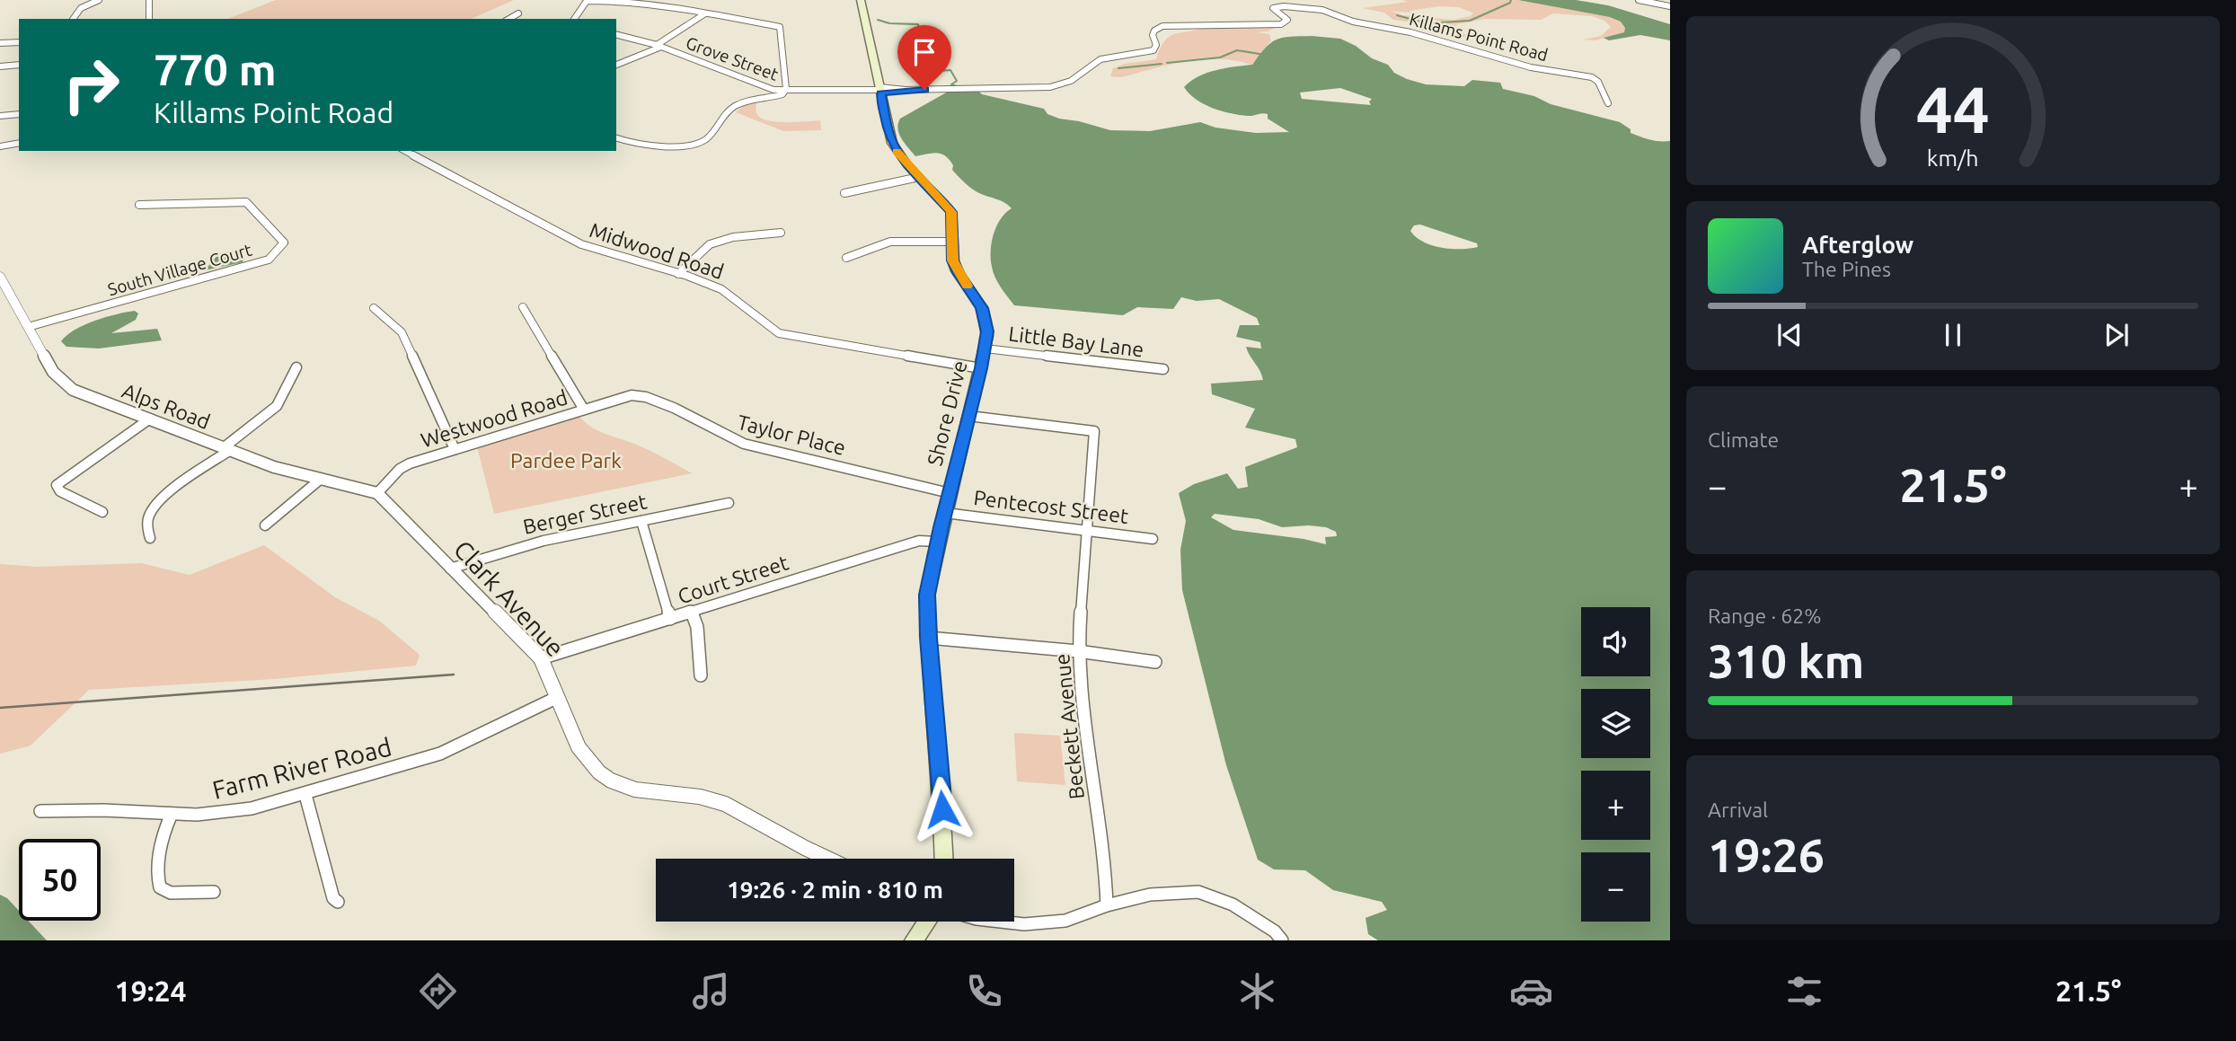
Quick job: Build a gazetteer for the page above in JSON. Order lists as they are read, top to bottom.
{
  "streets": {
    "main road": ["Shore Drive"],
    "street": [
      "Killams Point Road",
      "Grove Street",
      "Midwood Road",
      "South Village Court",
      "Little Bay Lane",
      "Alps Road",
      "Westwood Road",
      "Taylor Place",
      "Pentecost Street",
      "Berger Street",
      "Court Street",
      "Clark Avenue",
      "Beckett Avenue",
      "Farm River Road"
    ]
  },
  "crossings": [
    ["Killams Point Road", "Grove Street"],
    ["Killams Point Road", "Shore Drive"],
    ["Grove Street", "Shore Drive"],
    ["Midwood Road", "Shore Drive"],
    ["South Village Court", "Alps Road"],
    ["Little Bay Lane", "Shore Drive"],
    ["Alps Road", "Westwood Road"],
    ["Alps Road", "Clark Avenue"],
    ["Shore Drive", "Taylor Place"],
    ["Shore Drive", "Pentecost Street"],
    ["Shore Drive", "Court Street"],
    ["Shore Drive", "Beckett Avenue"],
    ["Westwood Road", "Taylor Place"],
    ["Westwood Road", "Clark Avenue"],
    ["Pentecost Street", "Beckett Avenue"],
    ["Berger Street", "Clark Avenue"],
    ["Court Street", "Clark Avenue"],
    ["Clark Avenue", "Farm River Road"]
  ],
  "parks": ["Pardee Park"],
  "page": {
    "turn": ["770 m", "Killams Point Road"],
    "song": ["Afterglow", "The Pines"],
    "tile": [
      "Climate",
      ["Range · 62%", "310 km"],
      ["Arrival", "19:26"]
    ],
    "heat": ["−", "21.5°", "+"],
    "map_buttons": ["+", "−"],
    "limit": "50",
    "trip": "19:26 · 2 min · 810 m",
    "tabs": ["19:24", "21.5°"],
    "gauge": ["44", "km/h"]
  }
}
